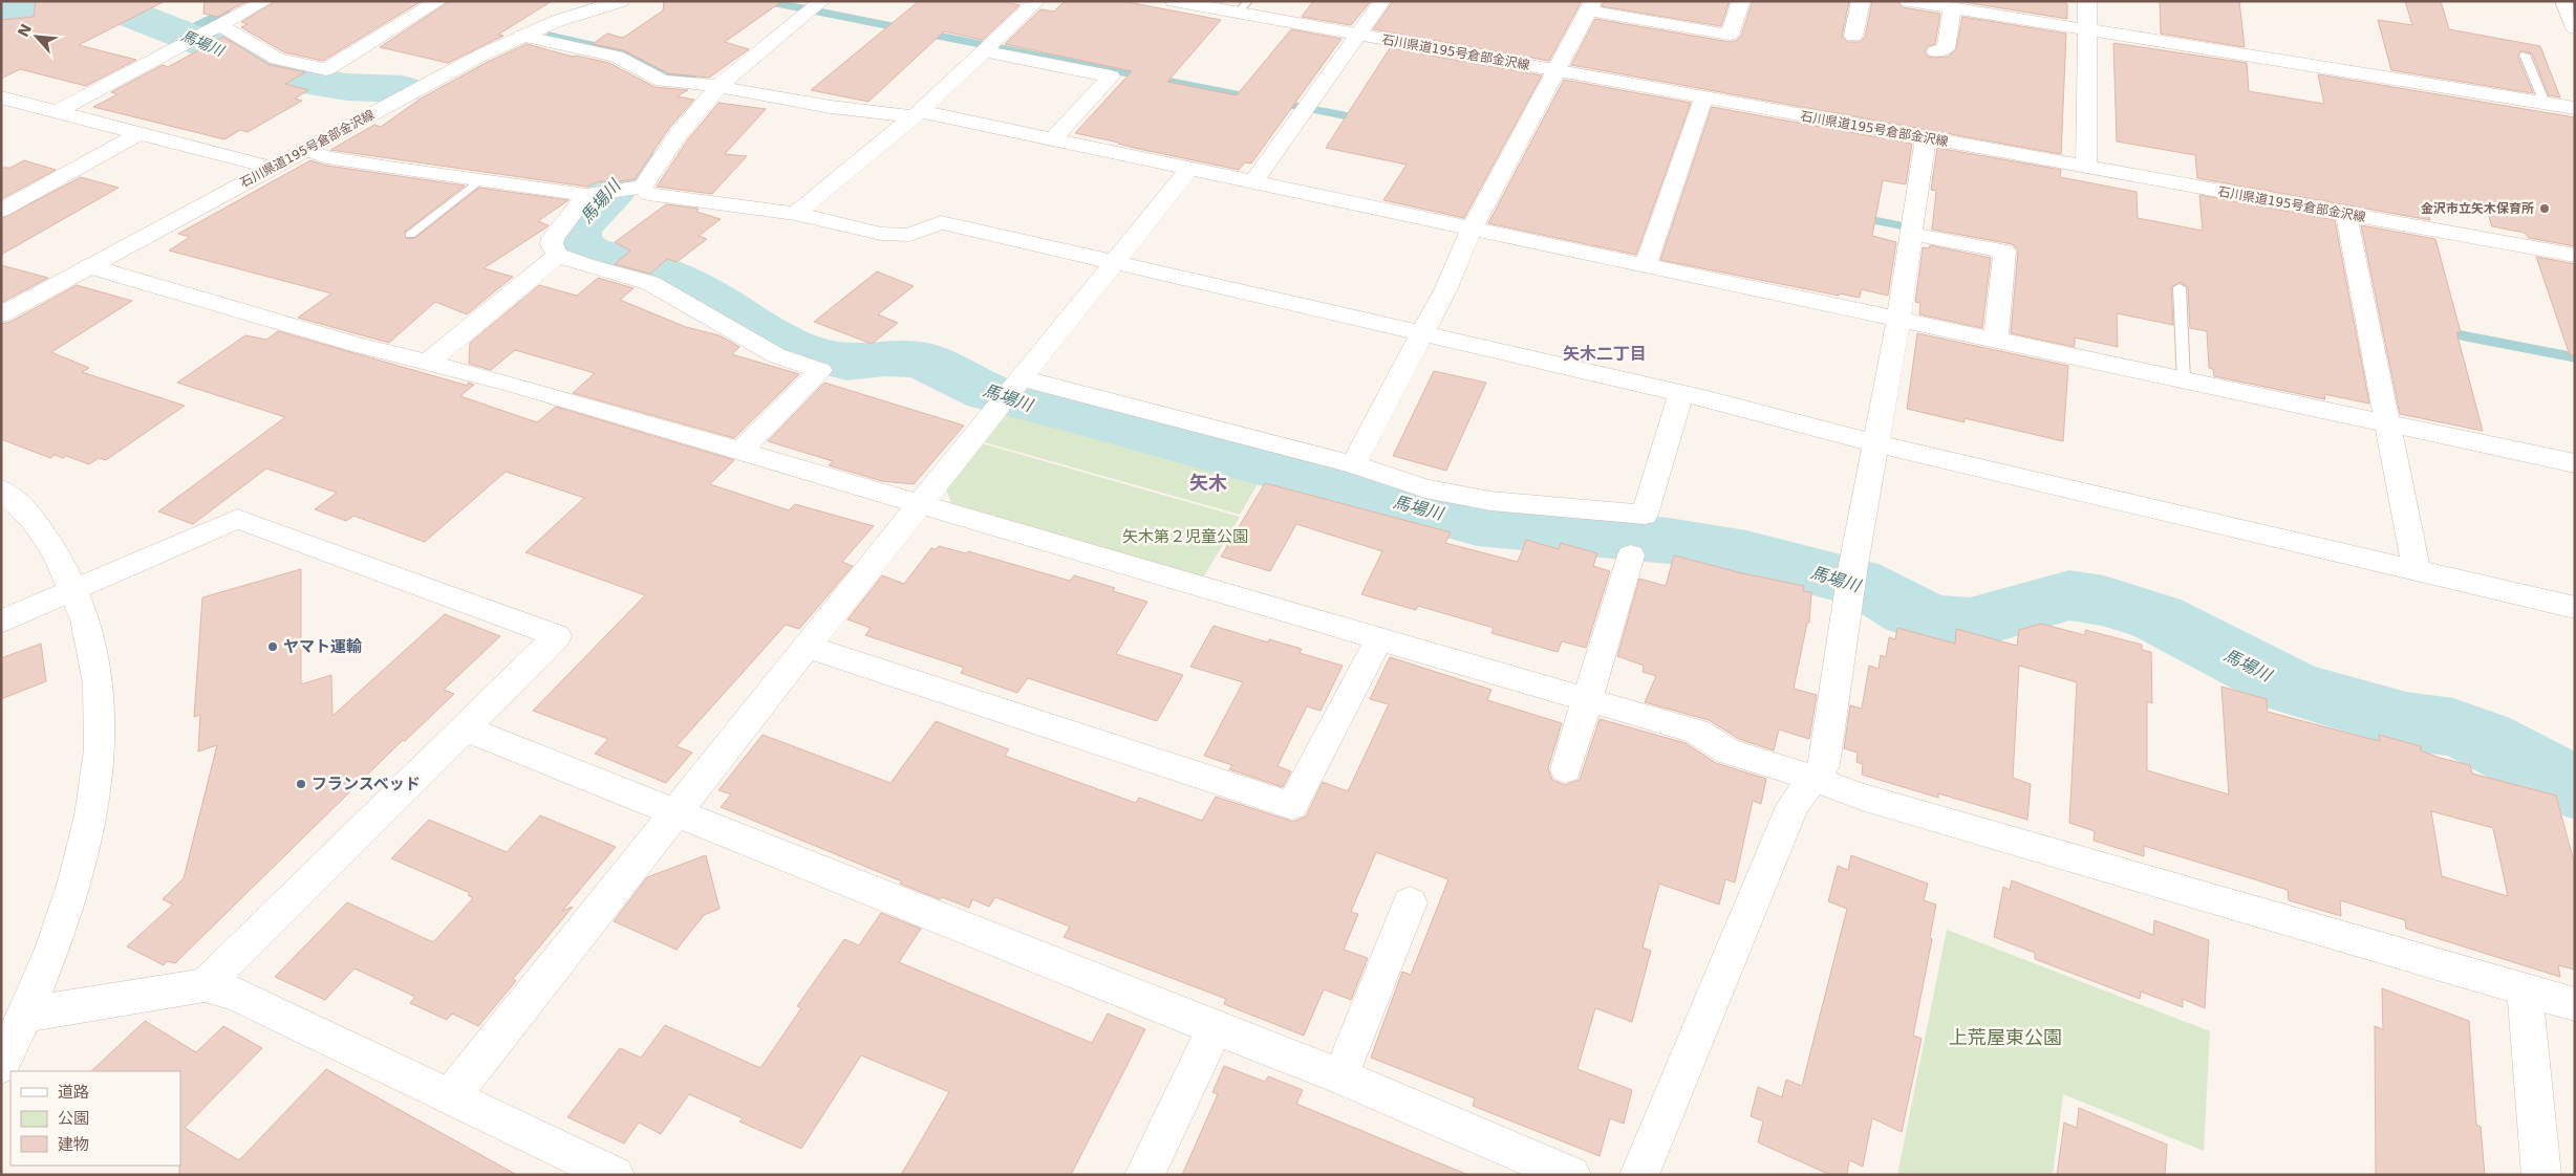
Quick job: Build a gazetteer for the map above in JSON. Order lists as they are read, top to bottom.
{
  "streets": {
    "street": ["石川県道195号倉部金沢線"]
  },
  "districts": ["矢木二丁目", "矢木"],
  "water": ["馬場川"],
  "parks": ["矢木第２児童公園", "上荒屋東公園"],
  "places": ["金沢市立矢木保育所", "ヤマト運輸", "フランスベッド"],
  "legend": ["道路", "公園", "建物"],
  "north": "top left"
}
